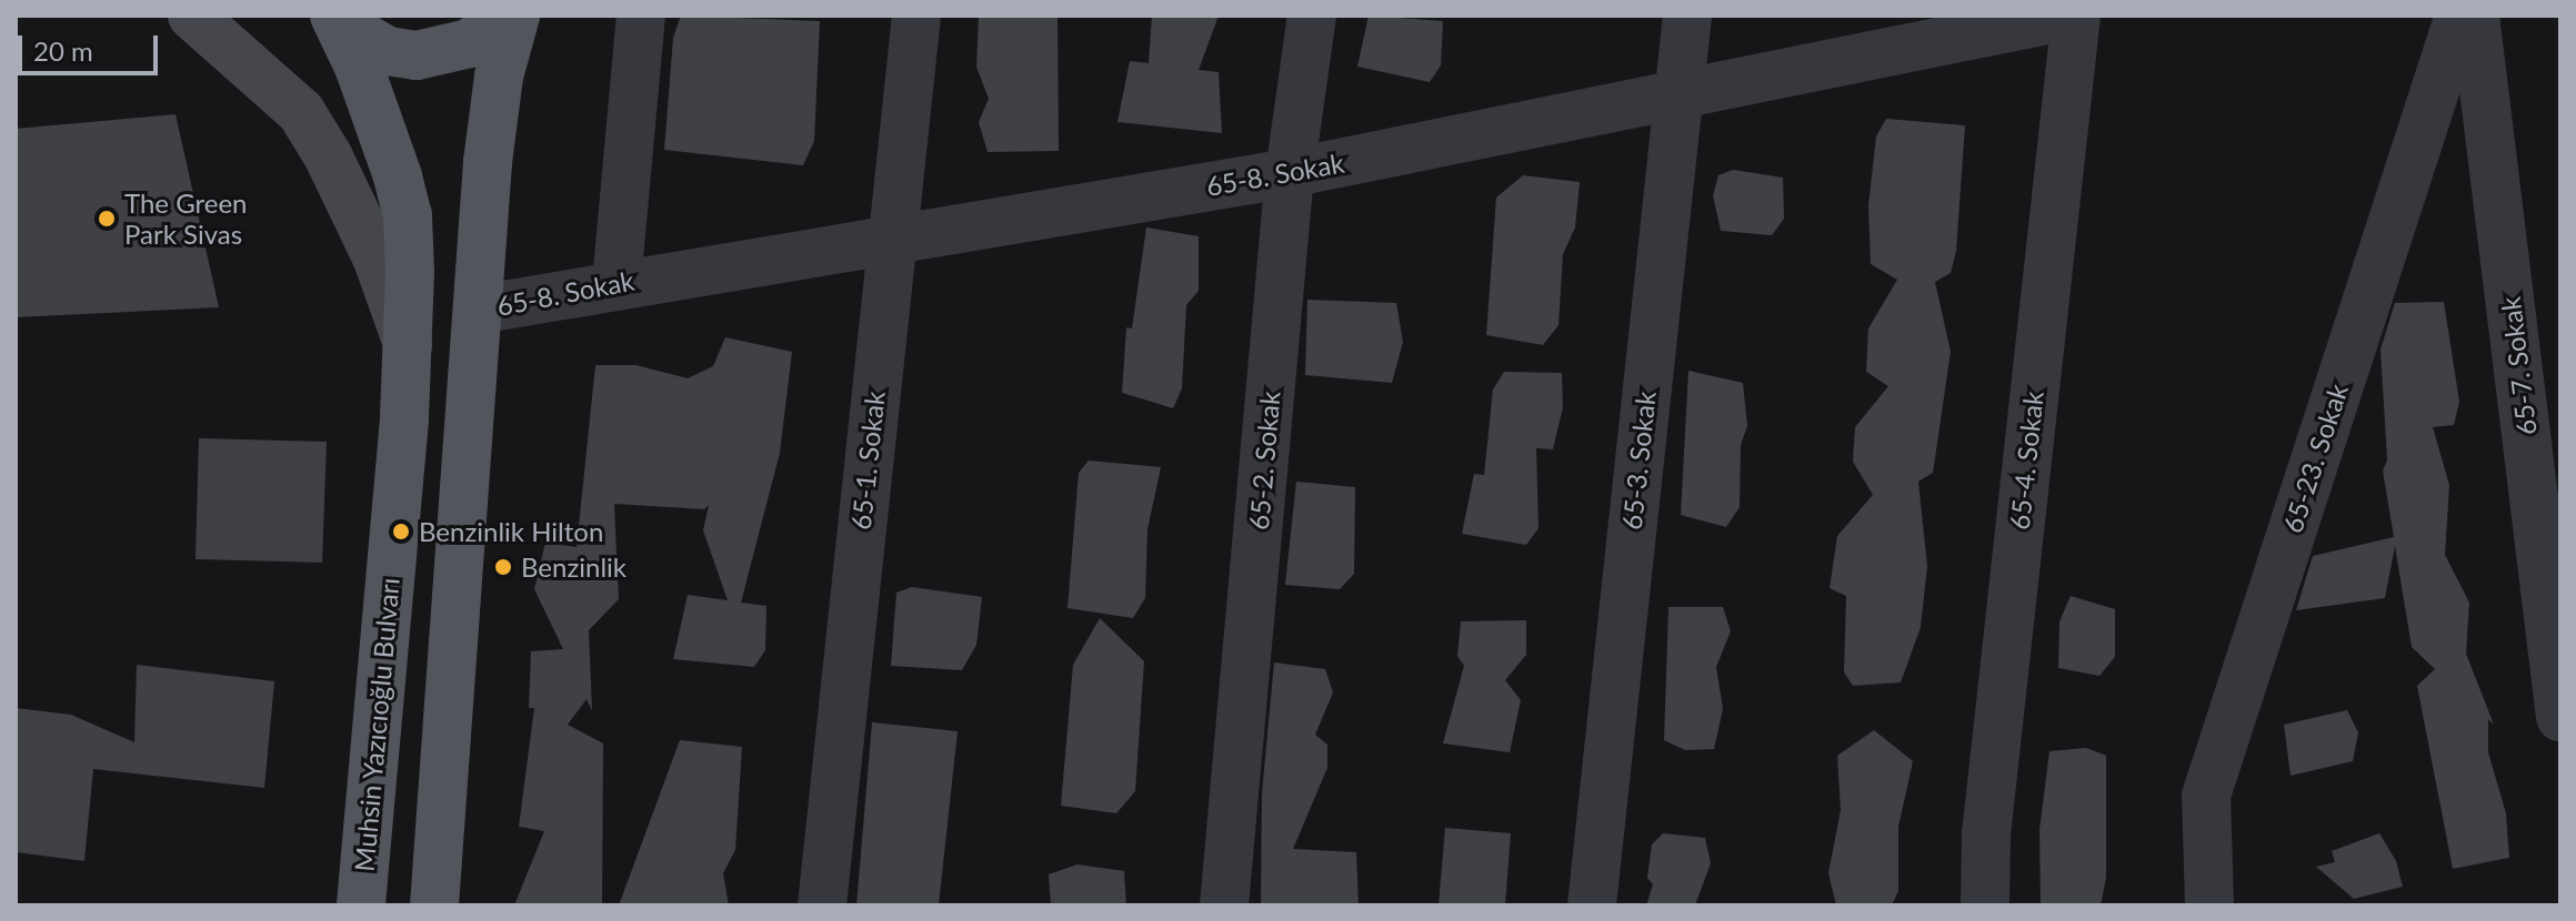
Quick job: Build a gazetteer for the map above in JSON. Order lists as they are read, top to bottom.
{
  "streets": {
    "main road": ["Muhsin Yazıcıoğlu Bulvarı"],
    "street": [
      "65-8. Sokak",
      "65-7. Sokak",
      "65-23. Sokak",
      "65-1. Sokak",
      "65-2. Sokak",
      "65-3. Sokak",
      "65-4. Sokak"
    ]
  },
  "crossings": [
    ["65-8. Sokak", "65-1. Sokak"],
    ["65-8. Sokak", "65-2. Sokak"],
    ["65-8. Sokak", "65-3. Sokak"]
  ],
  "places": ["The Green Park Sivas", "Benzinlik Hilton", "Benzinlik"],
  "scale_bar": "20 m"
}
